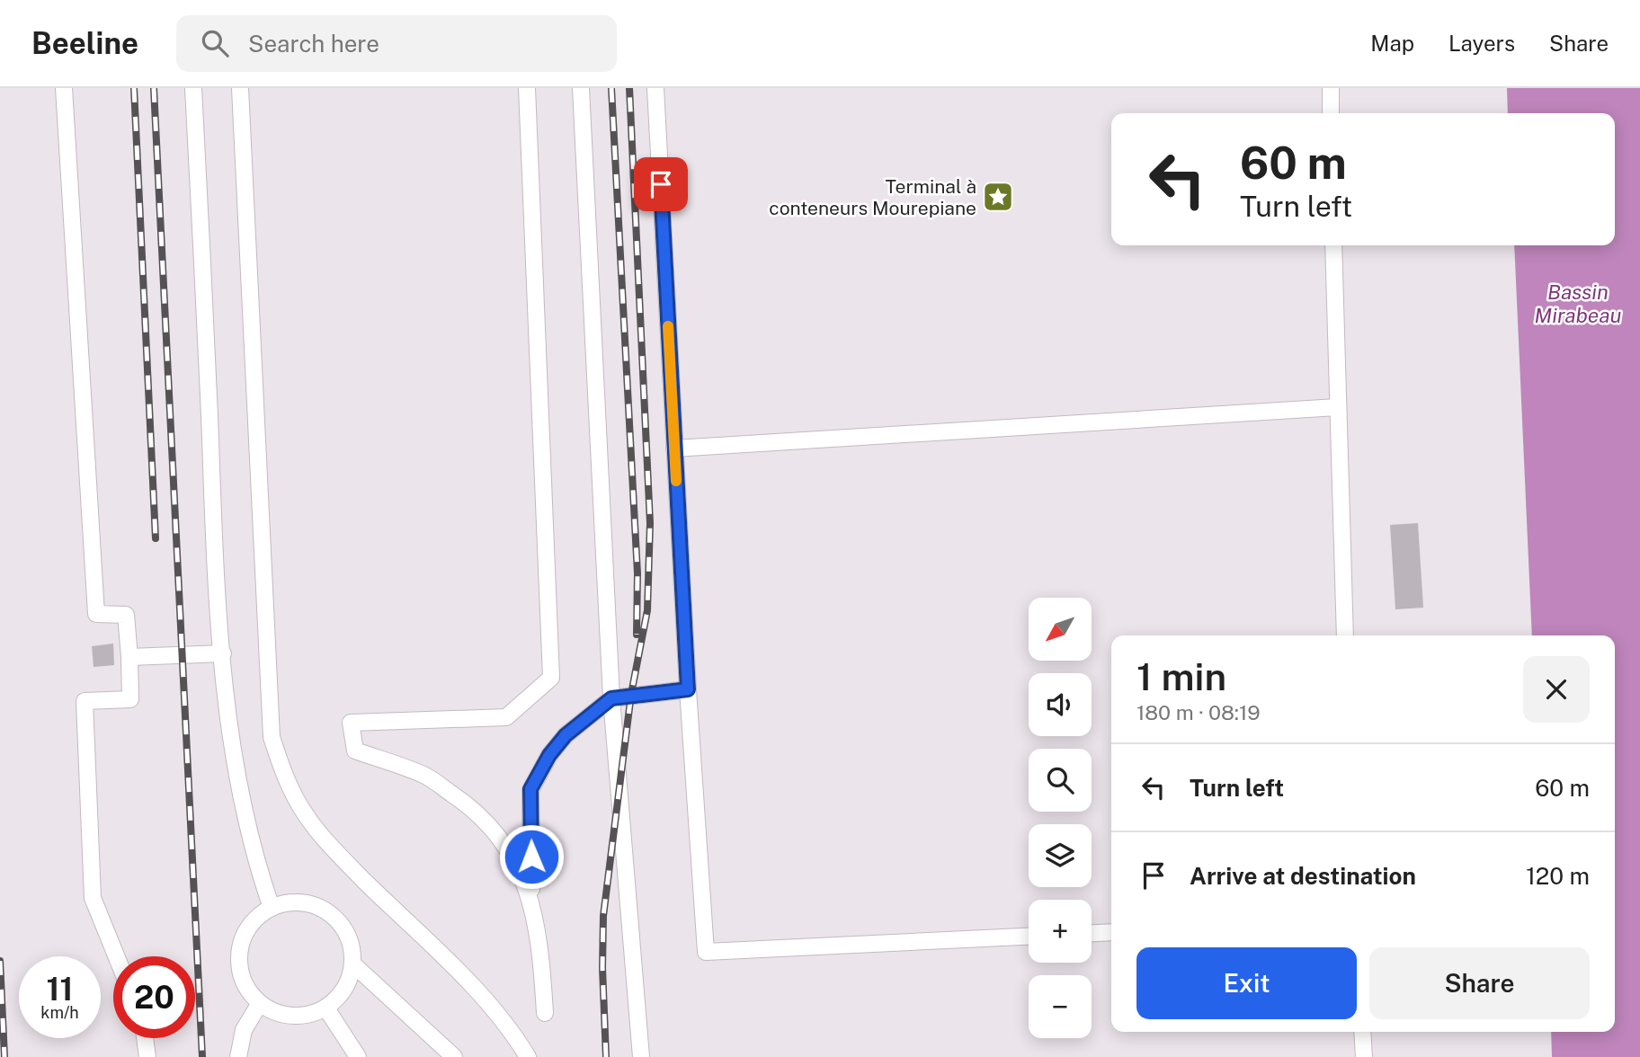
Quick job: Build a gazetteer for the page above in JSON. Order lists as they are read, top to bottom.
{
  "water": ["Bassin Mirabeau"],
  "places": {
    "place": ["Terminal à conteneurs Mourepiane"]
  },
  "north": "bottom left",
  "page": {
    "header": "Beeline",
    "search": "Search here",
    "nav": ["Map", "Layers", "Share"],
    "turn": ["60 m", "Turn left"],
    "map_buttons": ["+", "−"],
    "heading": ["1 min", "180 m · 08:19"],
    "list": [
      {
        "name": "Turn left",
        "value": "60 m"
      },
      {
        "name": "Arrive at destination",
        "value": "120 m"
      }
    ],
    "buttons": ["Exit", "Share"],
    "speed": "11 km/h",
    "limit": "20"
  }
}
